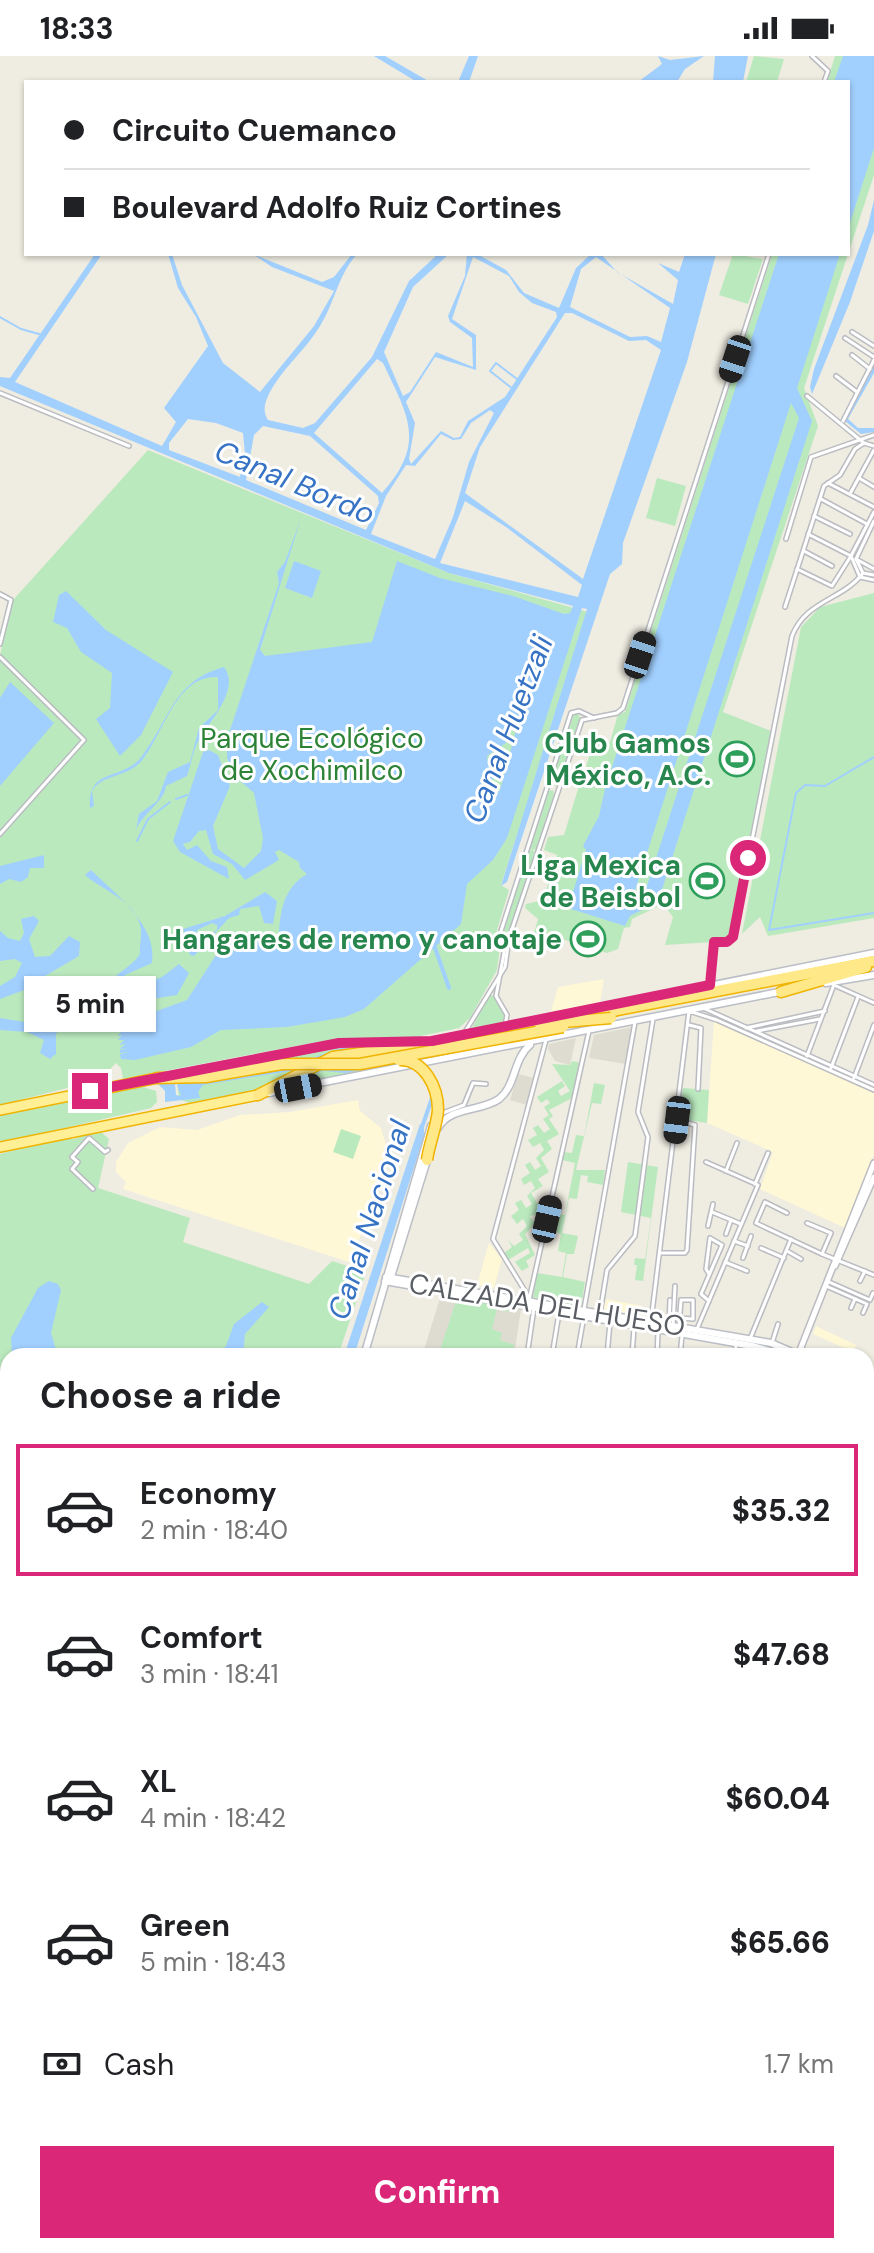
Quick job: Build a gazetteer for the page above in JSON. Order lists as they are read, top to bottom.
{
  "streets": {
    "main road": ["CALZADA DEL HUESO"]
  },
  "water": ["Canal Bordo", "Canal Huetzali", "Canal Nacional"],
  "parks": ["Parque Ecológico de Xochimilco"],
  "places": {
    "sports": ["Club Gamos México, A.C.", "Liga Mexica de Beisbol", "Hangares de remo y canotaje"]
  },
  "page": {
    "status": "18:33",
    "banner": ["Circuito Cuemanco", "Boulevard Adolfo Ruiz Cortines"],
    "bubble": "5 min",
    "heading": "Choose a ride",
    "list": [
      {
        "name": "Economy",
        "note": "2 min · 18:40",
        "value": "$35.32"
      },
      {
        "name": "Comfort",
        "note": "3 min · 18:41",
        "value": "$47.68"
      },
      {
        "name": "XL",
        "note": "4 min · 18:42",
        "value": "$60.04"
      },
      {
        "name": "Green",
        "note": "5 min · 18:43",
        "value": "$65.66"
      }
    ],
    "pay": ["Cash", "1.7 km"],
    "buttons": "Confirm"
  }
}
